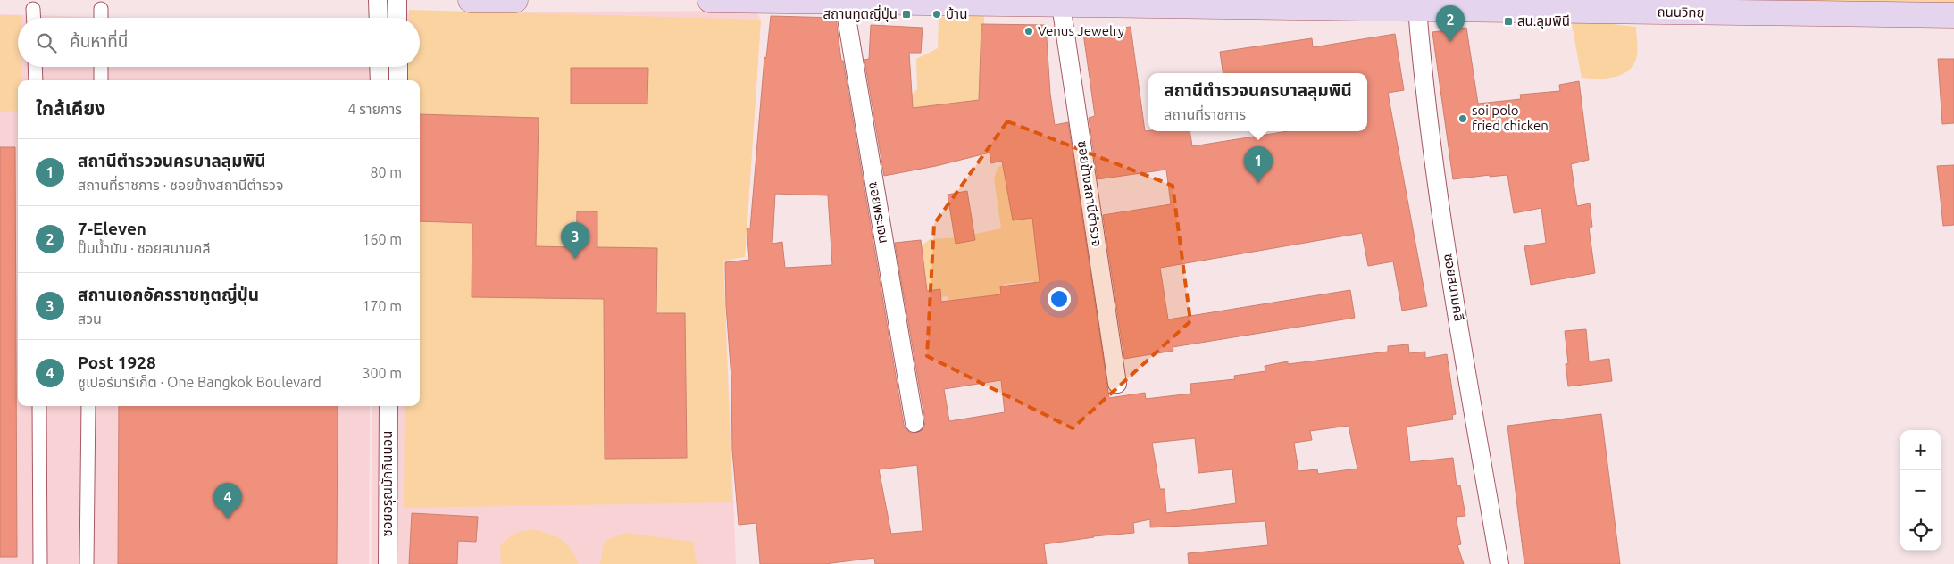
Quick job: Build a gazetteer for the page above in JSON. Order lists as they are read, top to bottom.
{
  "streets": {
    "main road": ["ถนนวิทยุ"],
    "street": [
      "ซอยข้างสถานีตำรวจ",
      "ซอยพระเจน",
      "ซอยสนามคลี",
      "ซอยอรุณมักกินนอน"
    ]
  },
  "crossings": [
    ["ถนนวิทยุ", "ซอยข้างสถานีตำรวจ"],
    ["ถนนวิทยุ", "ซอยพระเจน"],
    ["ถนนวิทยุ", "ซอยสนามคลี"]
  ],
  "places": {
    "transit": ["สถานทูตญี่ปุ่น", "สน.ลุมพินี"],
    "other": ["บ้าน", "Venus Jewelry", "soi polo fried chicken"]
  },
  "page": {
    "pins": [
      "2",
      "1",
      "3",
      "4"
    ],
    "search": "ค้นหาที่นี่",
    "popup": ["สถานีตำรวจนครบาลลุมพินี", "สถานที่ราชการ"],
    "heading": ["ใกล้เคียง", "4 รายการ"],
    "list": [
      {
        "mark": "1",
        "name": "สถานีตำรวจนครบาลลุมพินี",
        "note": "สถานที่ราชการ · ซอยข้างสถานีตำรวจ",
        "value": "80 m"
      },
      {
        "mark": "2",
        "name": "7-Eleven",
        "note": "ปั๊มน้ำมัน · ซอยสนามคลี",
        "value": "160 m"
      },
      {
        "mark": "3",
        "name": "สถานเอกอัครราชทูตญี่ปุ่น",
        "note": "สวน",
        "value": "170 m"
      },
      {
        "mark": "4",
        "name": "Post 1928",
        "note": "ซูเปอร์มาร์เก็ต · One Bangkok Boulevard",
        "value": "300 m"
      }
    ],
    "map_buttons": ["+", "−"]
  }
}
